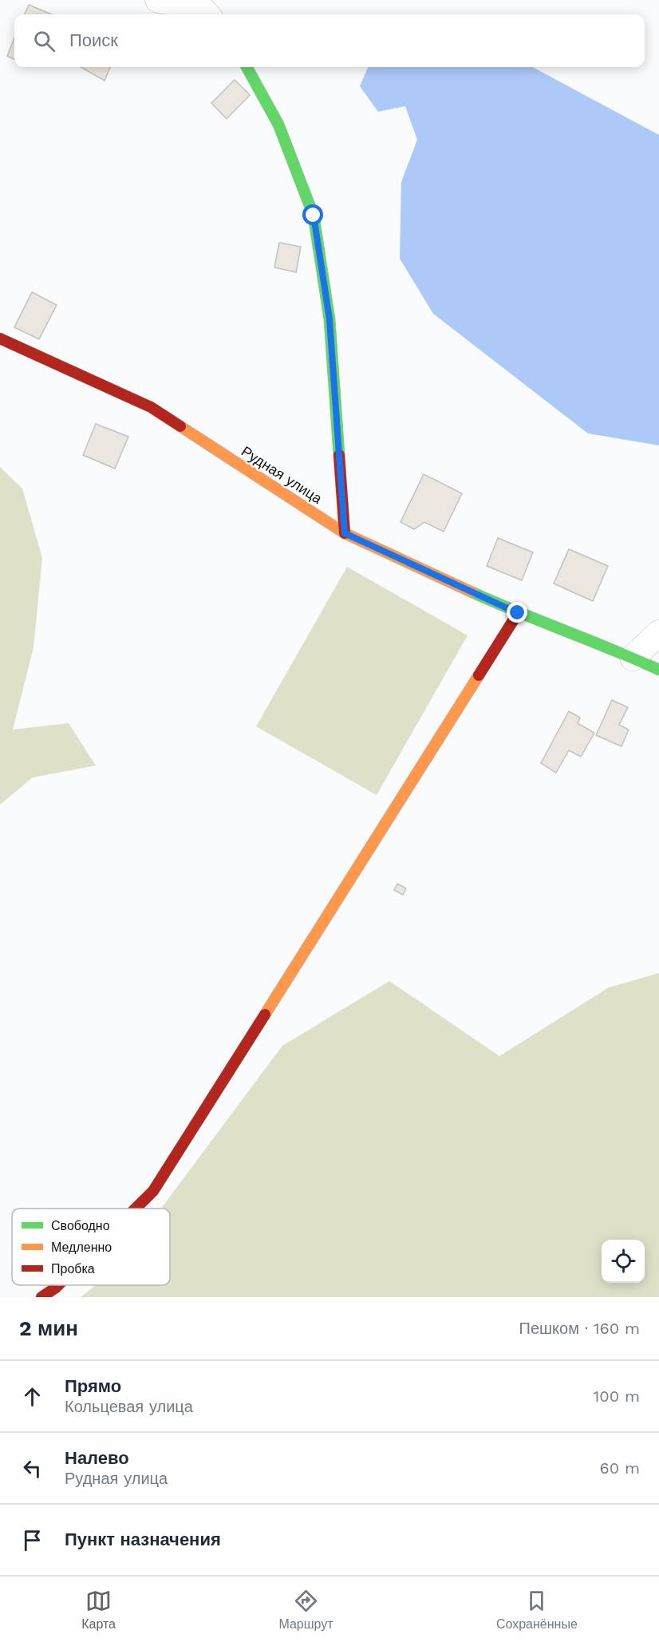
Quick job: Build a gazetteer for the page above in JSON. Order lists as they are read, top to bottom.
{
  "streets": {
    "street": ["Рудная улица"]
  },
  "legend": ["Свободно", "Медленно", "Пробка"],
  "page": {
    "search": "Поиск",
    "heading": ["2 мин", "Пешком · 160 m"],
    "list": [
      ["Прямо", "Кольцевая улица", "100 m"],
      ["Налево", "Рудная улица", "60 m"],
      "Пункт назначения"
    ],
    "nav": ["Карта", "Маршрут", "Сохранённые"]
  }
}
